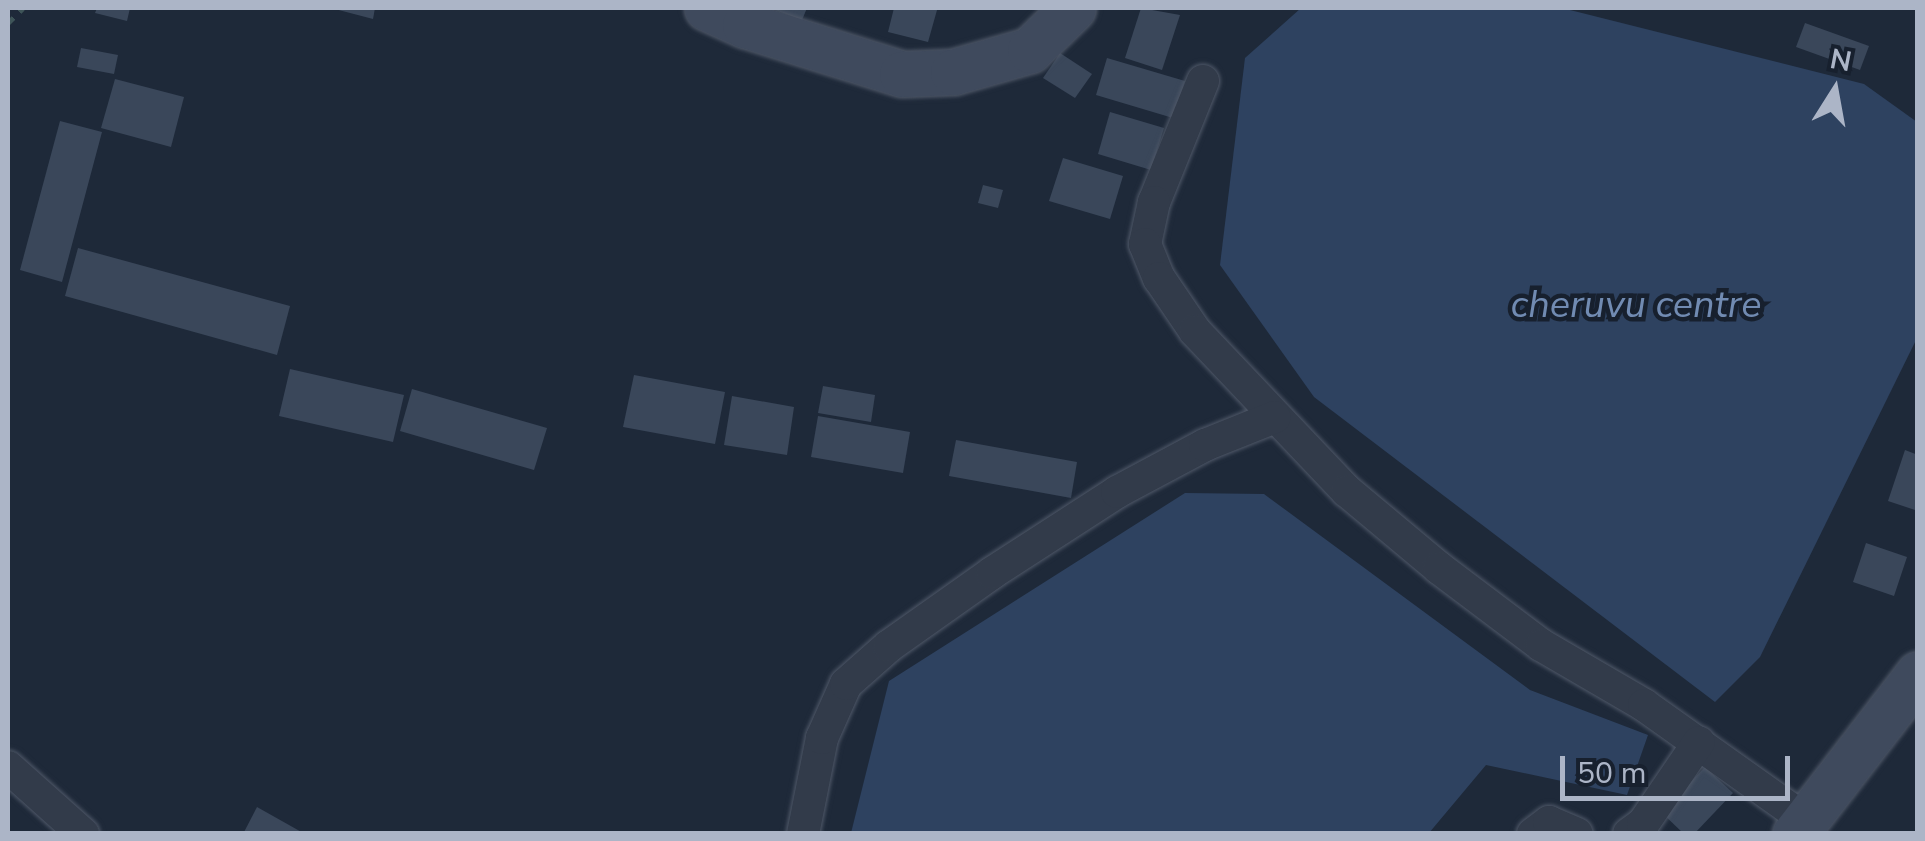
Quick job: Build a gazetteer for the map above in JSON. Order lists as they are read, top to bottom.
{
  "water": ["cheruvu centre"],
  "scale_bar": "50 m",
  "north": "top"
}
